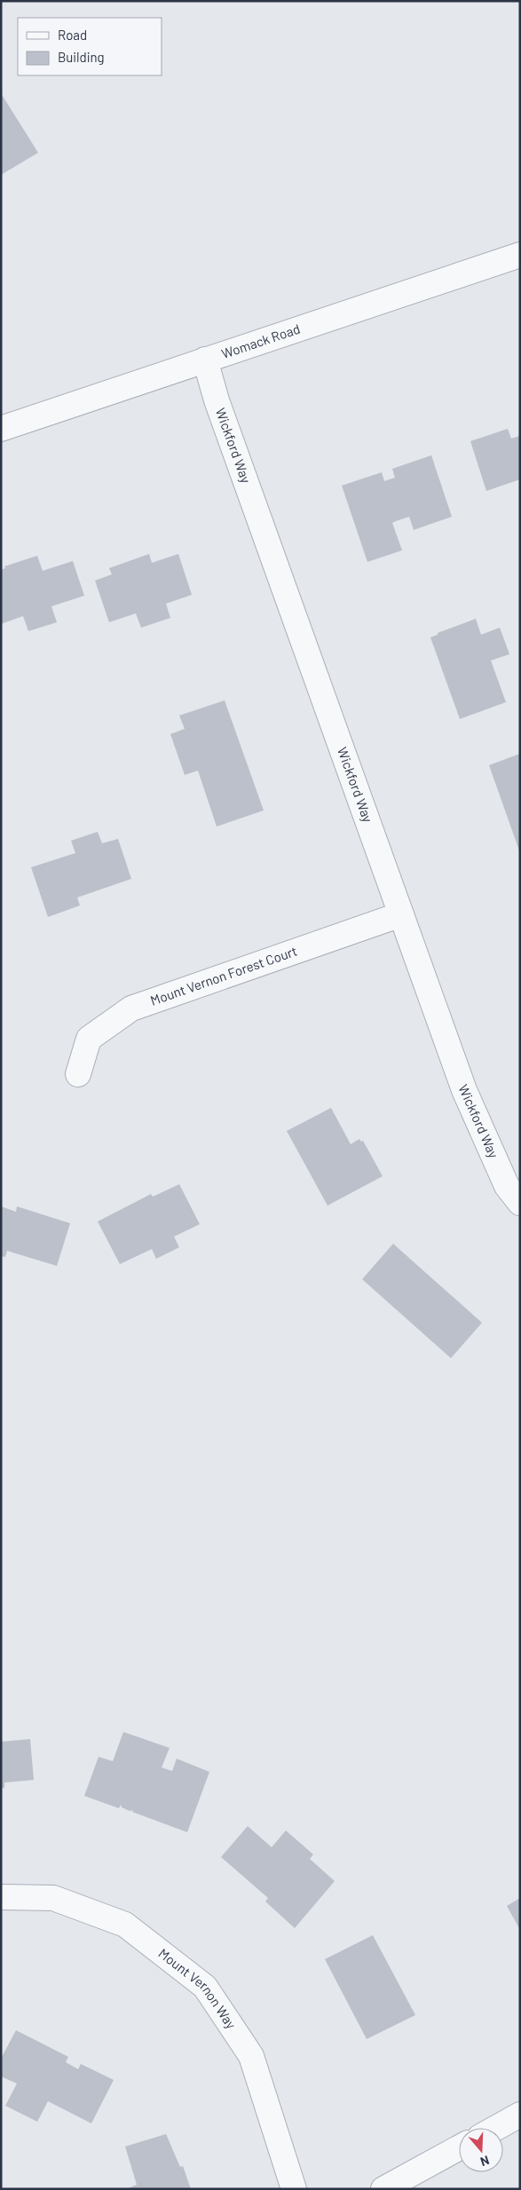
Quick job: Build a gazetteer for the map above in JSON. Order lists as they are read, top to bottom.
{
  "streets": {
    "street": [
      "Womack Road",
      "Wickford Way",
      "Mount Vernon Forest Court",
      "Mount Vernon Way"
    ]
  },
  "crossings": [
    ["Womack Road", "Wickford Way"],
    ["Wickford Way", "Mount Vernon Forest Court"]
  ],
  "legend": ["Road", "Building"],
  "north": "bottom"
}
